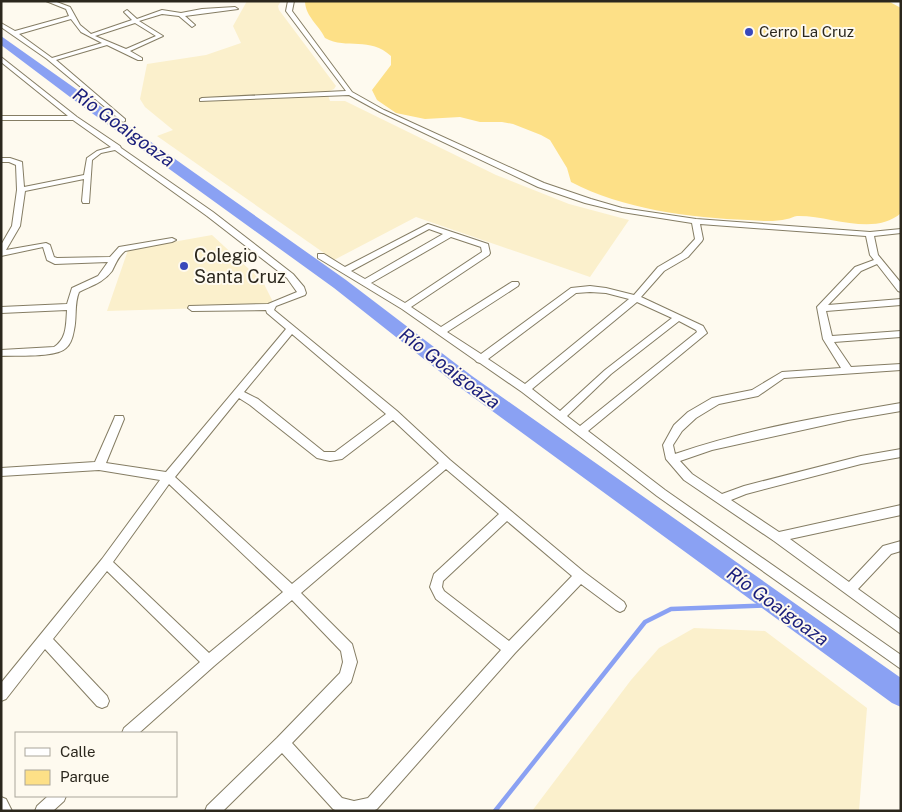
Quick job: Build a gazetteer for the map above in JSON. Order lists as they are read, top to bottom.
{
  "water": ["Río Goaigoaza"],
  "places": ["Cerro La Cruz", "Colegio Santa Cruz"],
  "legend": ["Calle", "Parque"]
}
